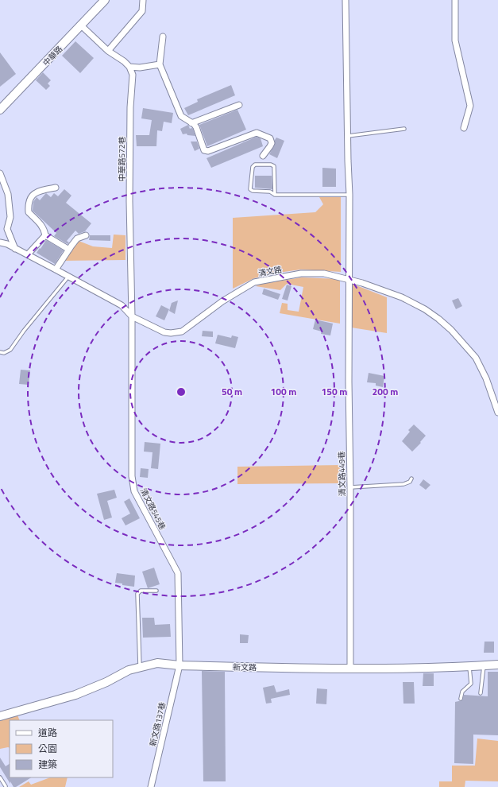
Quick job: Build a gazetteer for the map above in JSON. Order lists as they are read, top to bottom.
{
  "streets": {
    "street": [
      "中華路",
      "中華路572巷",
      "清文路",
      "清文路449巷",
      "清文路545巷",
      "新文路",
      "新文路137巷"
    ]
  },
  "crossings": [
    ["中華路572巷", "清文路"],
    ["中華路572巷", "清文路545巷"],
    ["清文路", "清文路449巷"],
    ["清文路", "清文路545巷"],
    ["清文路449巷", "新文路"],
    ["清文路545巷", "新文路"],
    ["清文路545巷", "新文路137巷"],
    ["新文路", "新文路137巷"]
  ],
  "legend": ["道路", "公園", "建築"],
  "rings": [
    "50 m",
    "100 m",
    "150 m",
    "200 m"
  ]
}
